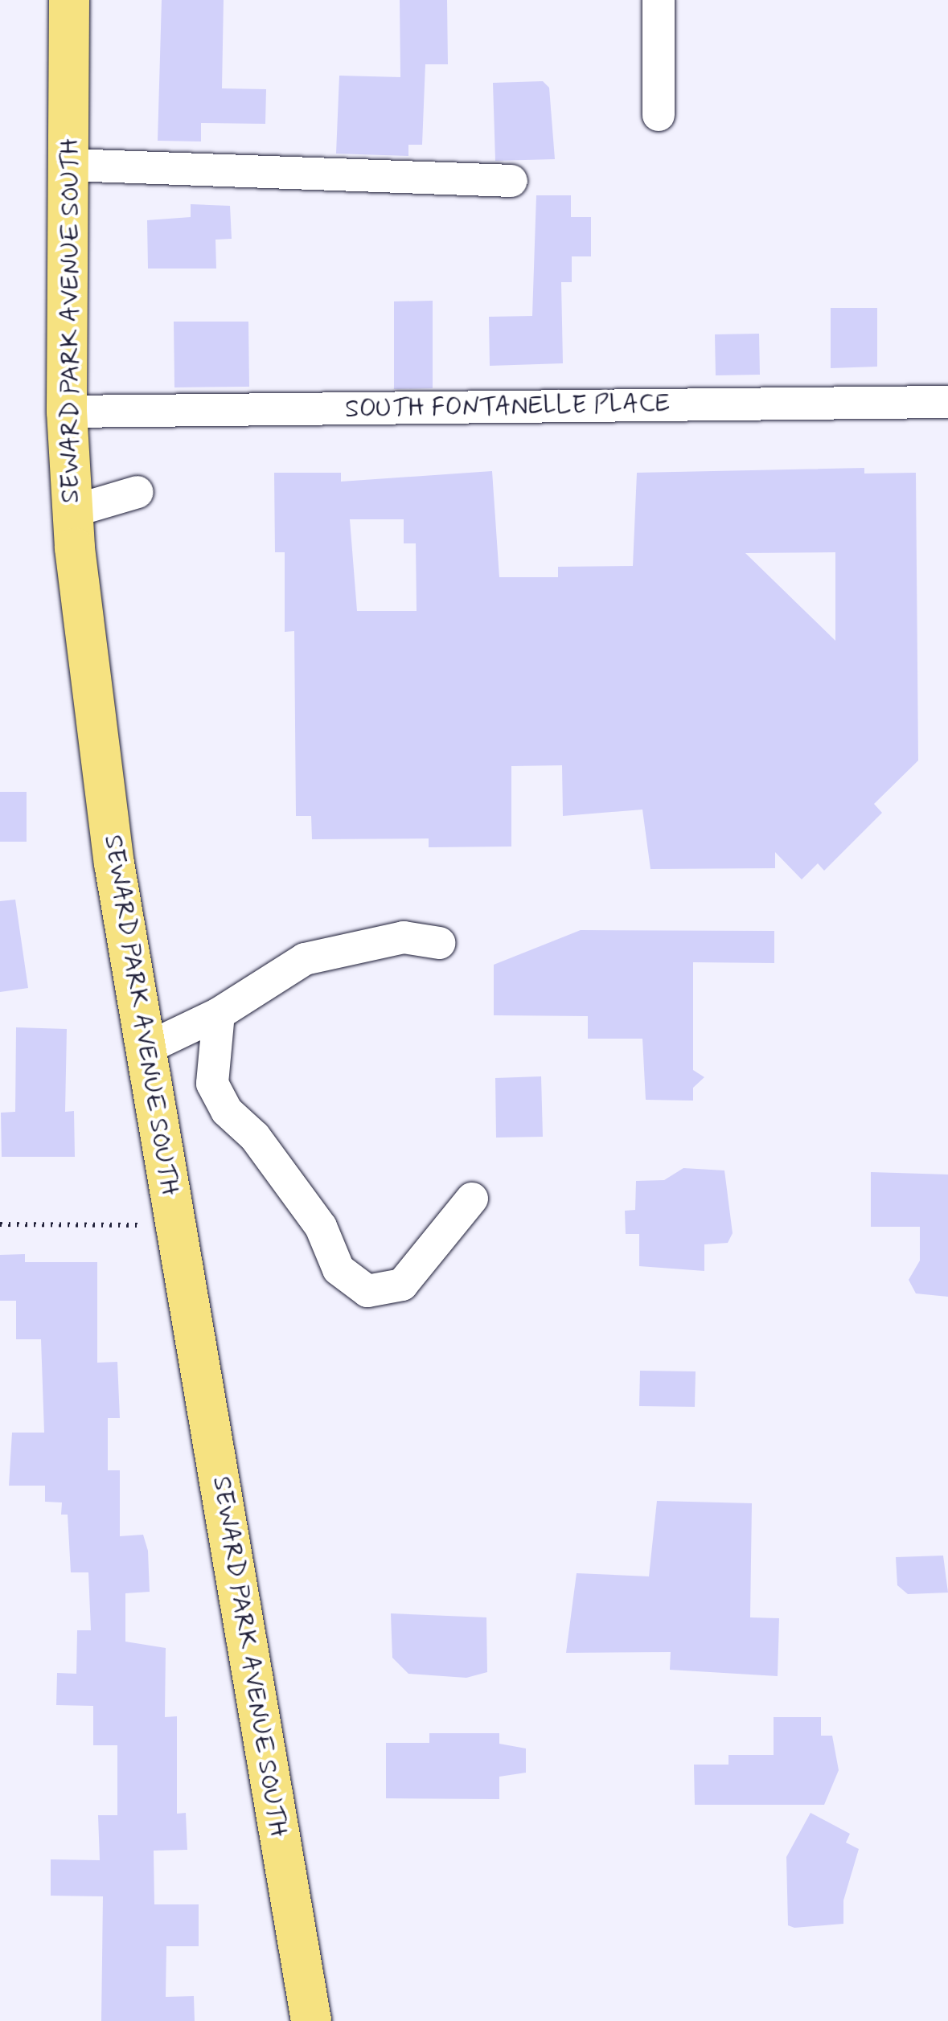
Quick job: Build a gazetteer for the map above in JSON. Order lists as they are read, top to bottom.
{
  "streets": {
    "main road": ["SEWARD PARK AVENUE SOUTH"],
    "street": ["SOUTH FONTANELLE PLACE"]
  },
  "crossings": [
    ["SEWARD PARK AVENUE SOUTH", "SOUTH FONTANELLE PLACE"]
  ]
}
